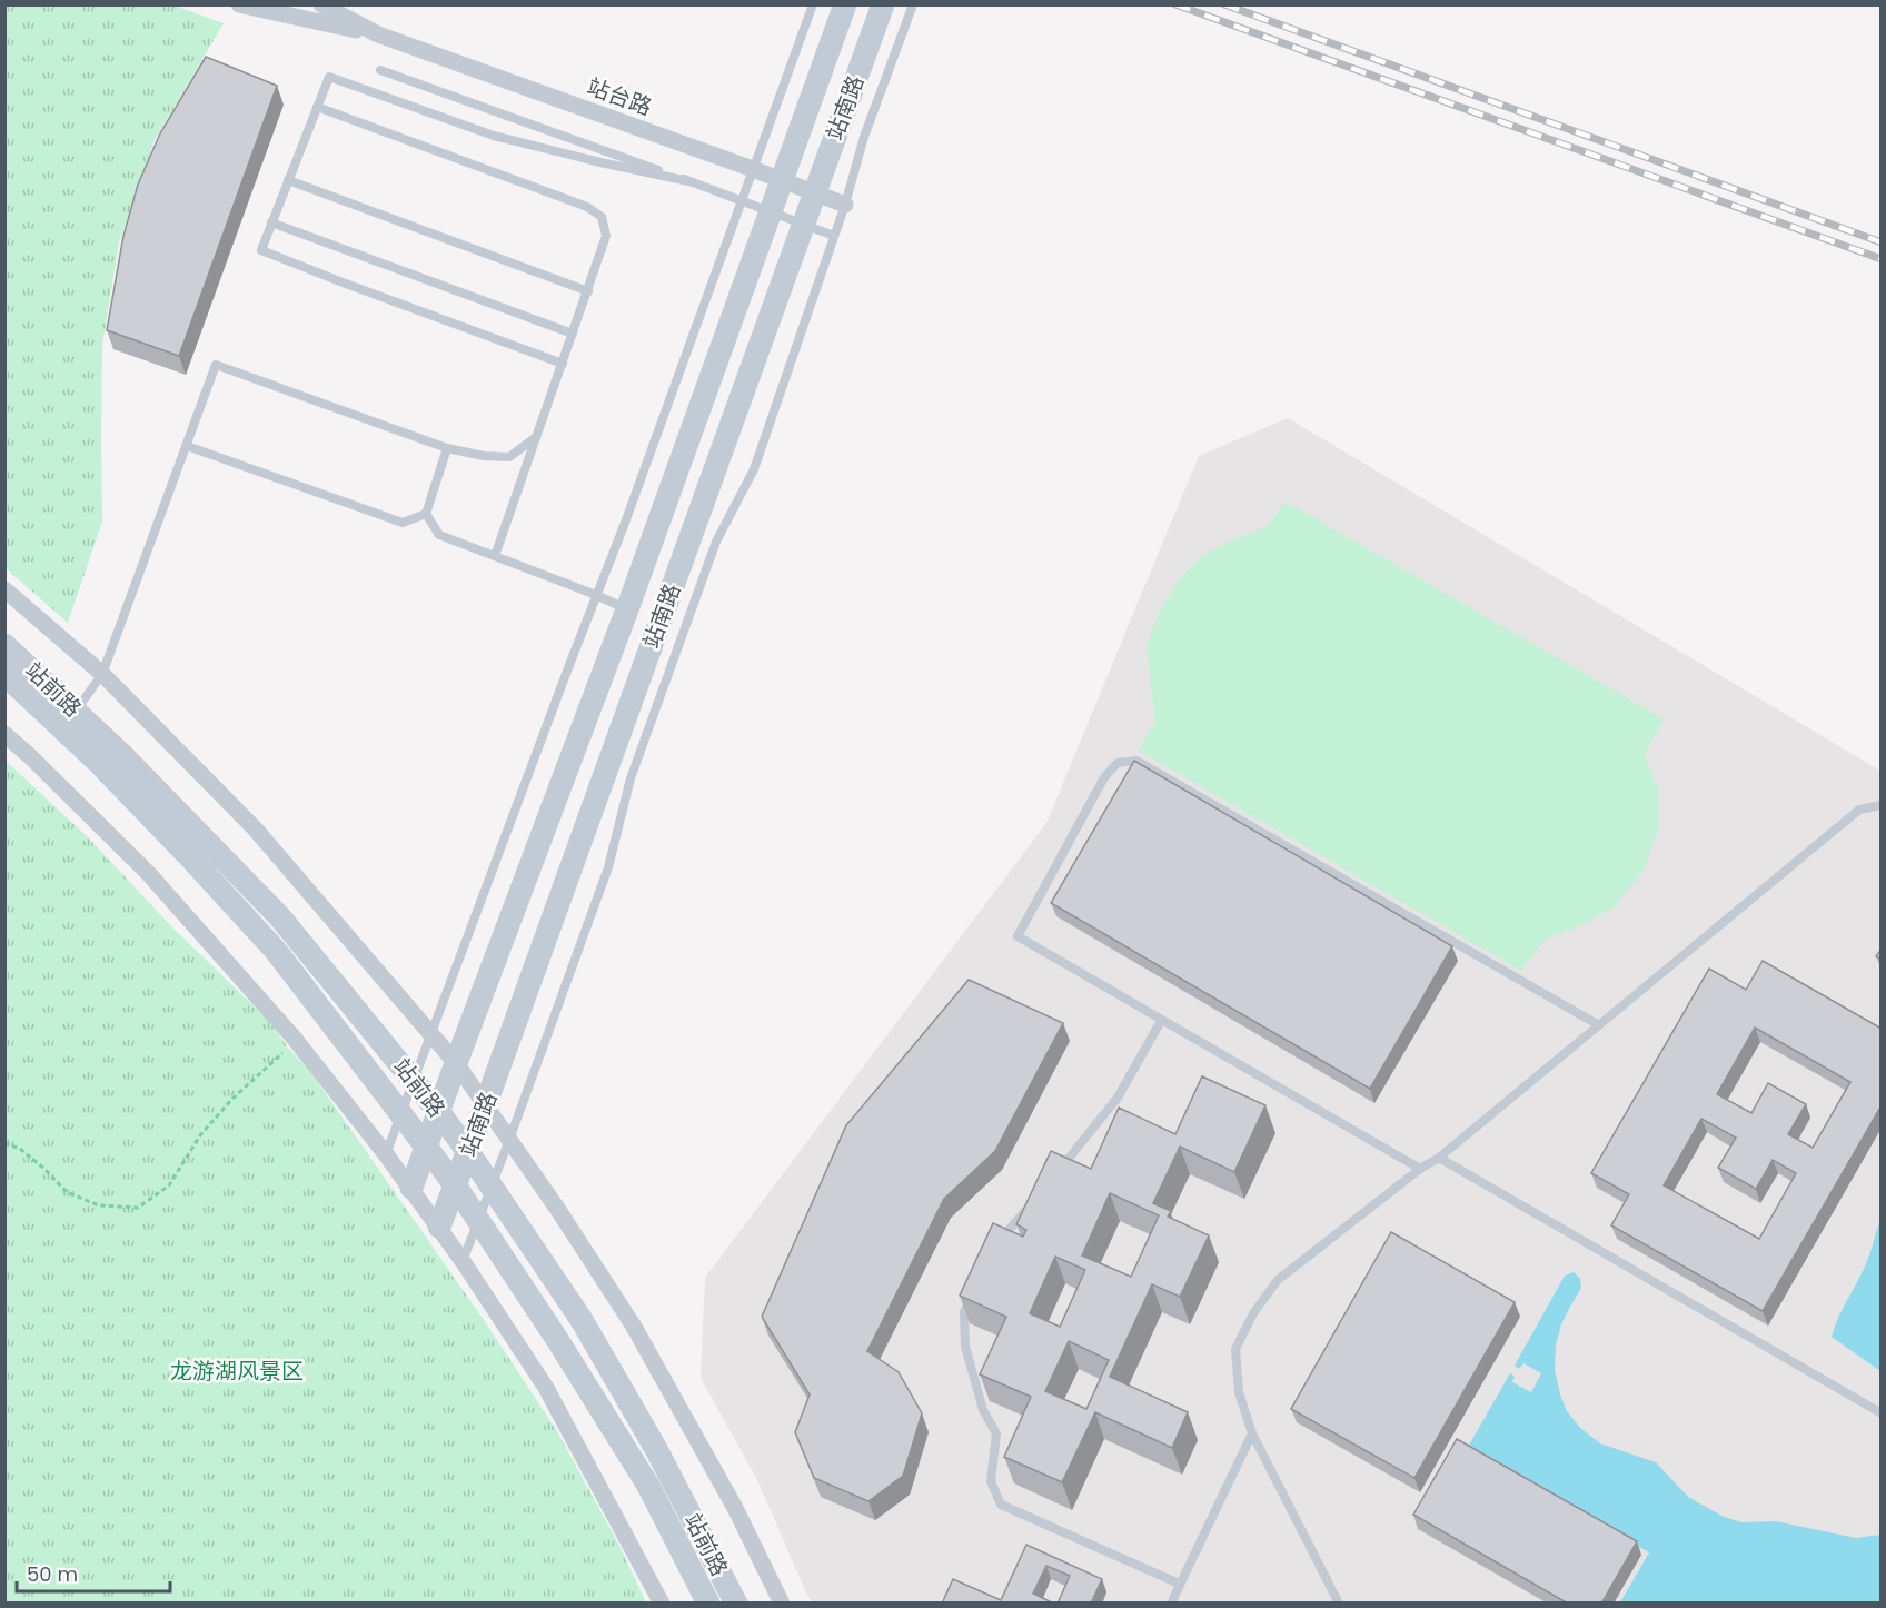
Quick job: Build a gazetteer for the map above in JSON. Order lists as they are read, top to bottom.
{
  "streets": {
    "street": ["站台路", "站南路", "站前路"]
  },
  "crossings": [
    ["站台路", "站南路"],
    ["站南路", "站前路"]
  ],
  "parks": ["龙游湖风景区"],
  "scale_bar": "50 m"
}
